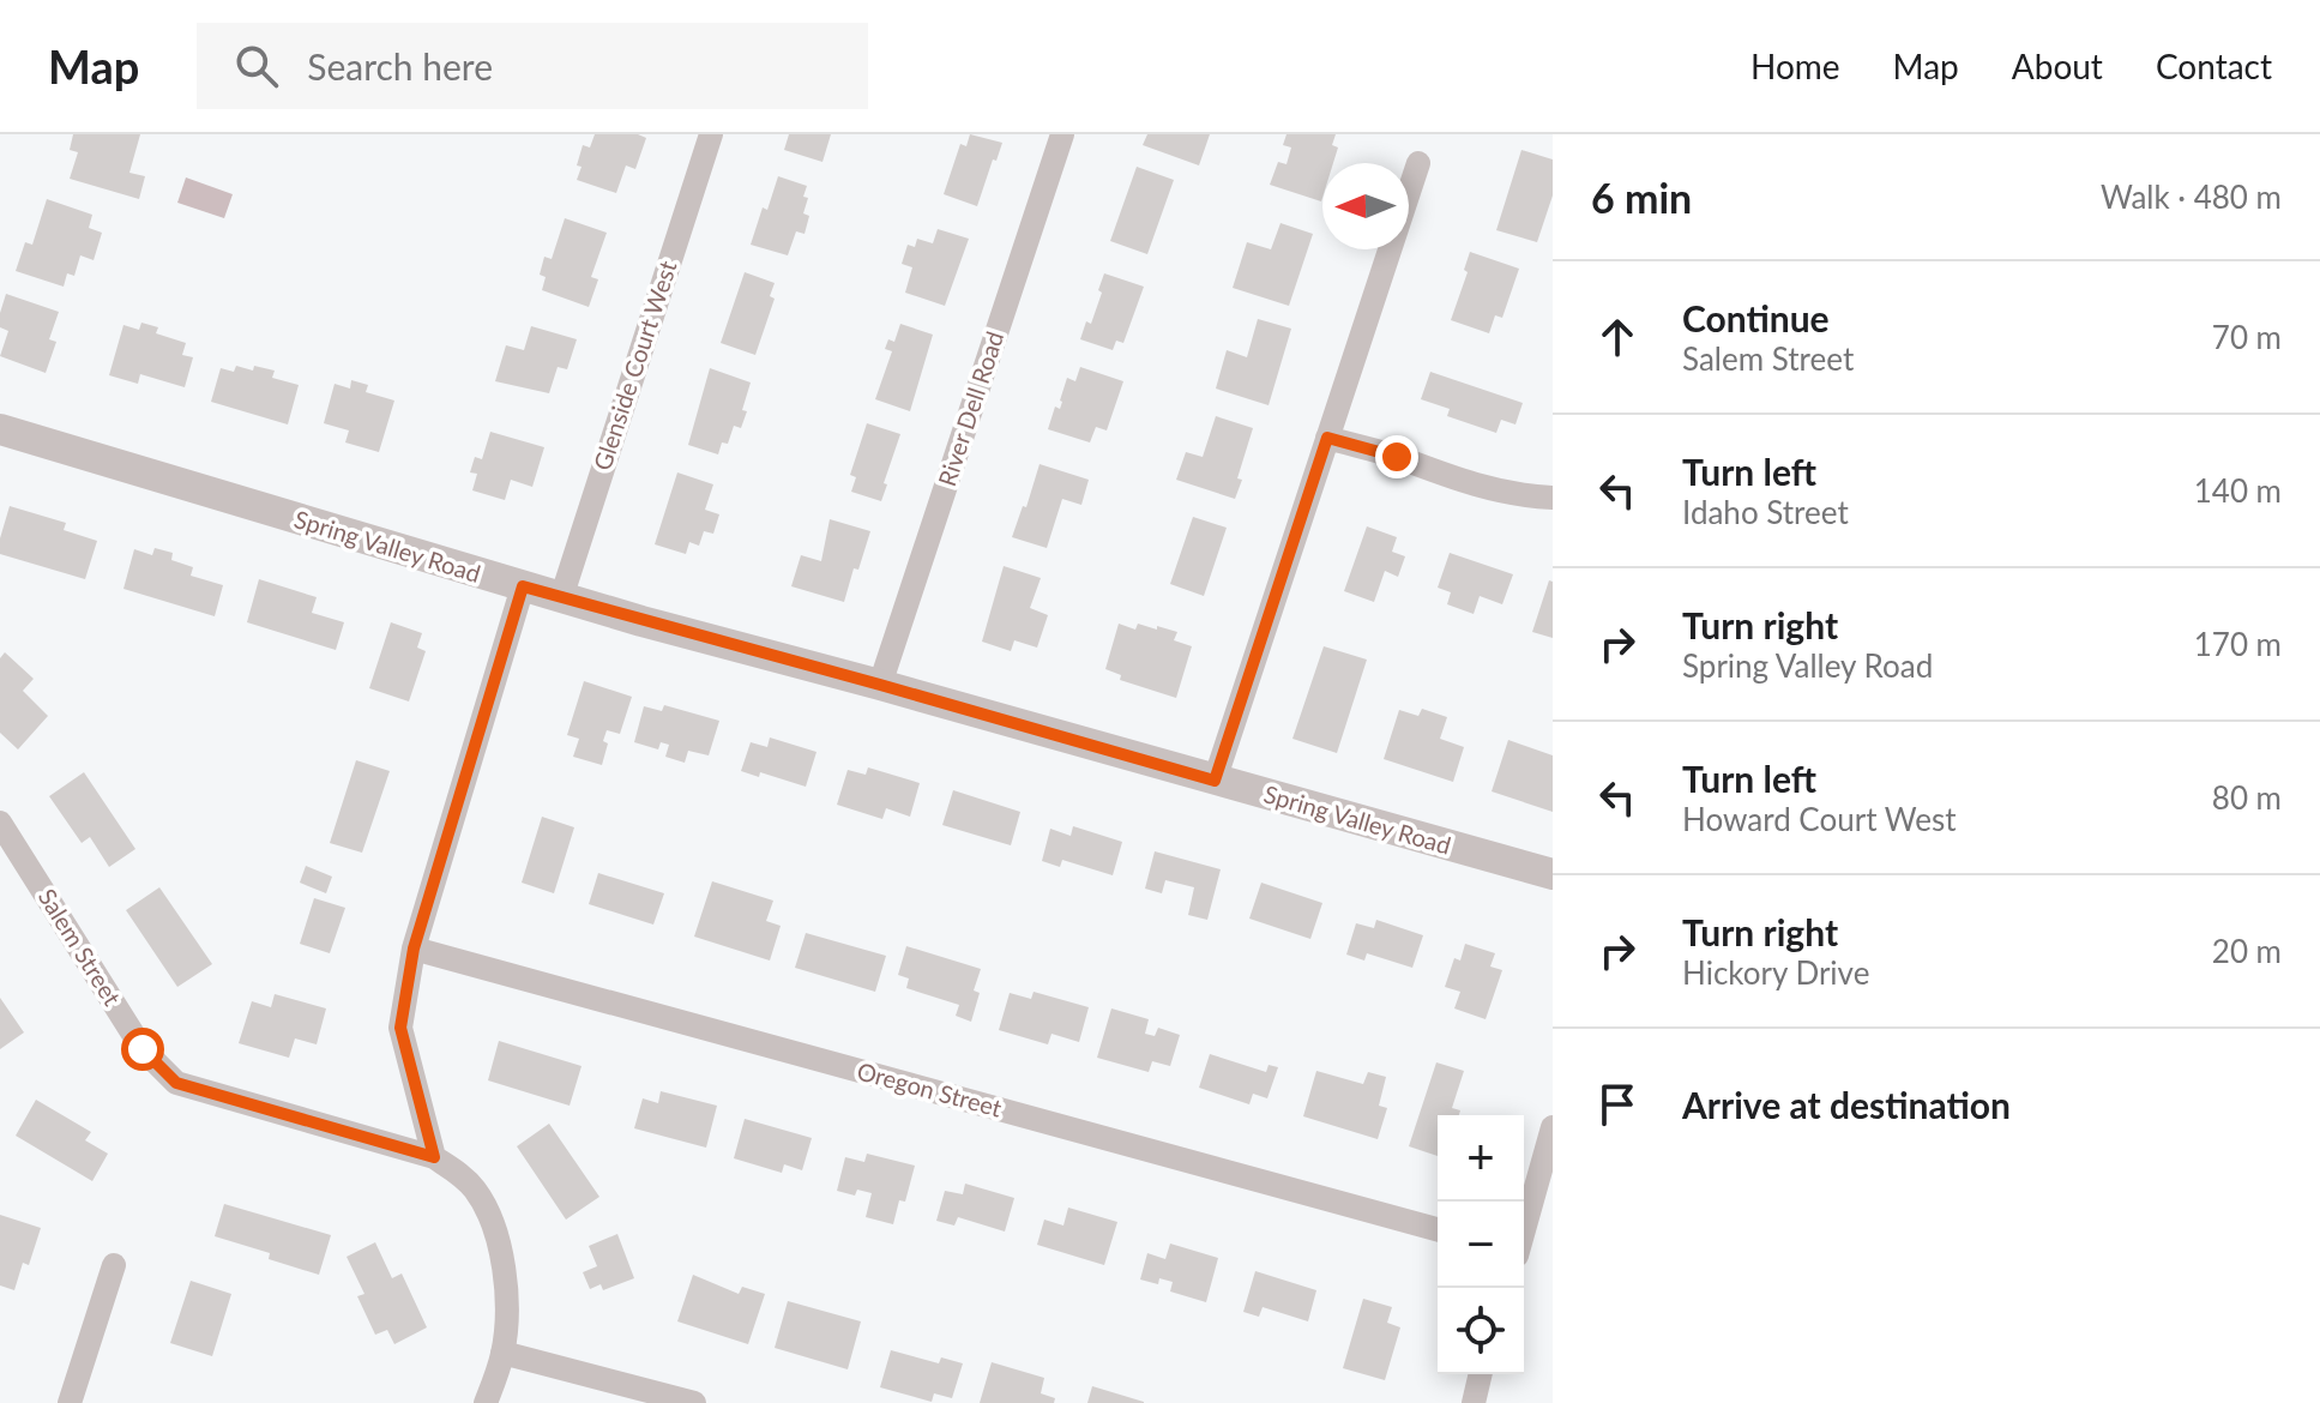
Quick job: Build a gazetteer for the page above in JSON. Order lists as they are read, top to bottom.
{
  "streets": {
    "street": [
      "Glenside Court West",
      "River Dell Road",
      "Spring Valley Road",
      "Salem Street",
      "Oregon Street"
    ]
  },
  "crossings": [
    ["Glenside Court West", "Spring Valley Road"],
    ["River Dell Road", "Spring Valley Road"]
  ],
  "north": "left",
  "page": {
    "header": "Map",
    "search": "Search here",
    "nav": [
      "Home",
      "Map",
      "About",
      "Contact"
    ],
    "heading": ["6 min", "Walk · 480 m"],
    "list": [
      ["Continue", "Salem Street", "70 m"],
      ["Turn left", "Idaho Street", "140 m"],
      ["Turn right", "Spring Valley Road", "170 m"],
      ["Turn left", "Howard Court West", "80 m"],
      ["Turn right", "Hickory Drive", "20 m"],
      "Arrive at destination"
    ],
    "map_buttons": ["+", "−"]
  }
}
